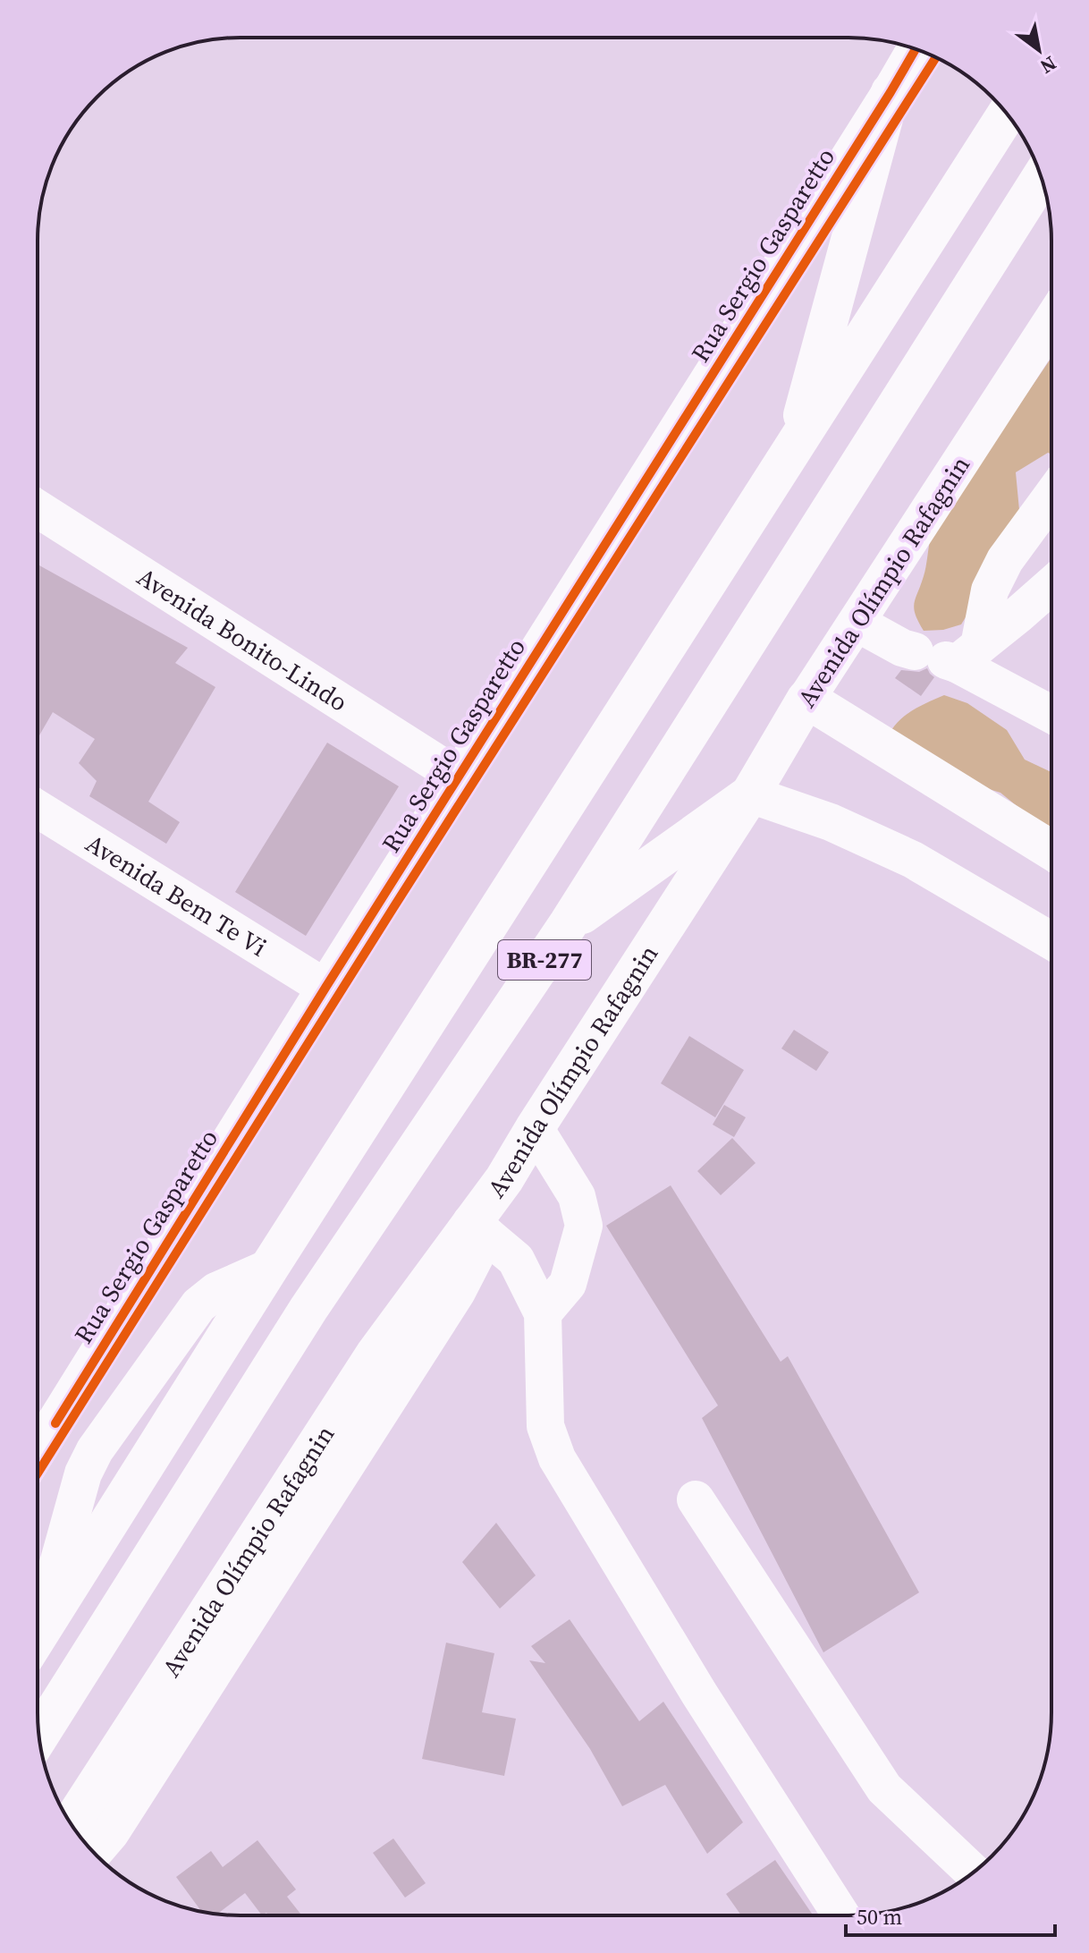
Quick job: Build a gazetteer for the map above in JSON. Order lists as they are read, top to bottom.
{
  "streets": {
    "main road": ["Avenida Olímpio Rafagnin", "BR-277"],
    "street": ["Rua Sergio Gasparetto", "Avenida Bonito-Lindo", "Avenida Bem Te Vi"]
  },
  "crossings": [
    ["Rua Sergio Gasparetto", "Avenida Bonito-Lindo"],
    ["Rua Sergio Gasparetto", "Avenida Bem Te Vi"]
  ],
  "scale_bar": "50 m",
  "north": "bottom right"
}
